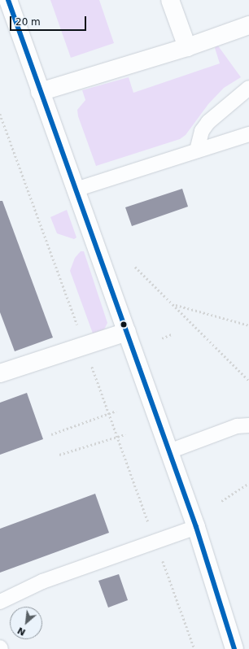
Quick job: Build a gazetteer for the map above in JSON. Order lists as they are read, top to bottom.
{
  "scale_bar": "20 m",
  "north": "bottom left"
}
